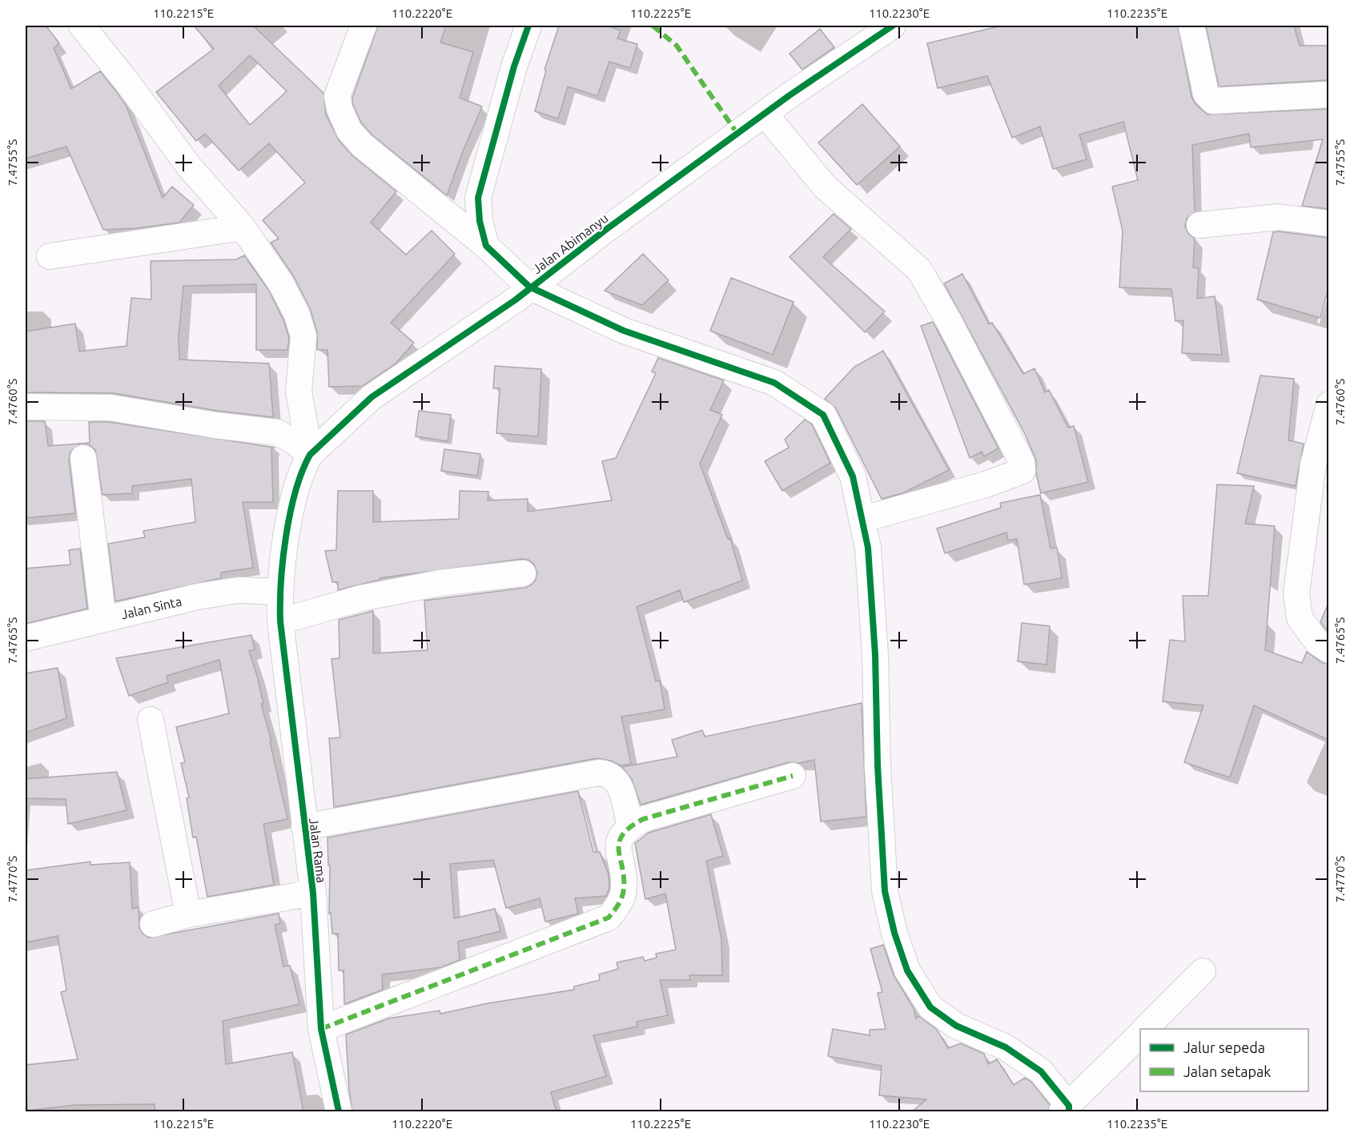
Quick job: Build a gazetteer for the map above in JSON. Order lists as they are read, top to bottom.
{
  "streets": {
    "street": ["Jalan Abimanyu", "Jalan Sinta", "Jalan Rama"]
  },
  "crossings": [
    ["Jalan Abimanyu", "Jalan Sinta"],
    ["Jalan Abimanyu", "Jalan Rama"],
    ["Jalan Sinta", "Jalan Rama"]
  ],
  "legend": ["Jalur sepeda", "Jalan setapak"],
  "coordinates": [
    "110.2215°E",
    "110.2220°E",
    "110.2225°E",
    "110.2230°E",
    "110.2235°E",
    "7.4755°S",
    "7.4760°S",
    "7.4765°S",
    "7.4770°S"
  ]
}
